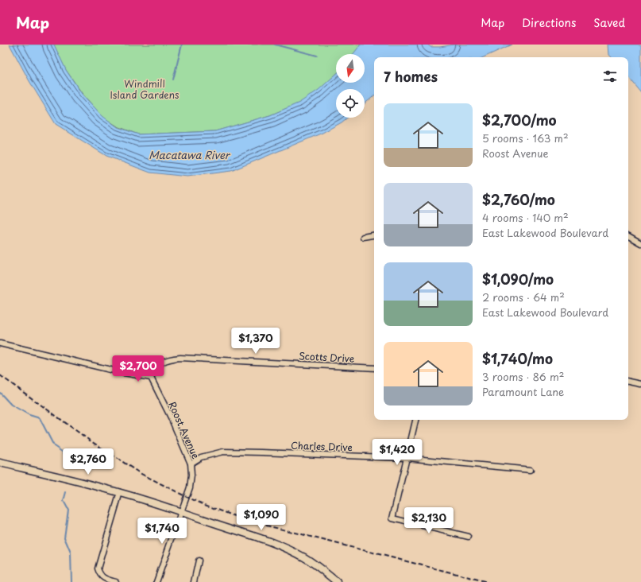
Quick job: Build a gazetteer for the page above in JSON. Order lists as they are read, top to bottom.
{
  "streets": {
    "street": ["Scotts Drive", "Roost Avenue", "Charles Drive"]
  },
  "crossings": [
    ["Scotts Drive", "Roost Avenue"],
    ["Roost Avenue", "Charles Drive"]
  ],
  "water": ["Macatawa River"],
  "parks": ["Windmill Island Gardens"],
  "north": "bottom",
  "page": {
    "header": "Map",
    "nav": ["Map", "Directions", "Saved"],
    "heading": "7 homes",
    "list": [
      {
        "name": "$2,700/mo",
        "note": "5 rooms · 163 m² · Roost Avenue"
      },
      {
        "name": "$2,760/mo",
        "note": "4 rooms · 140 m² · East Lakewood Boulevard"
      },
      {
        "name": "$1,090/mo",
        "note": "2 rooms · 64 m² · East Lakewood Boulevard"
      },
      {
        "name": "$1,740/mo",
        "note": "3 rooms · 86 m² · Paramount Lane"
      }
    ],
    "price": [
      "$1,370",
      "$2,700",
      "$1,420",
      "$2,760",
      "$1,090",
      "$2,130",
      "$1,740"
    ]
  }
}
